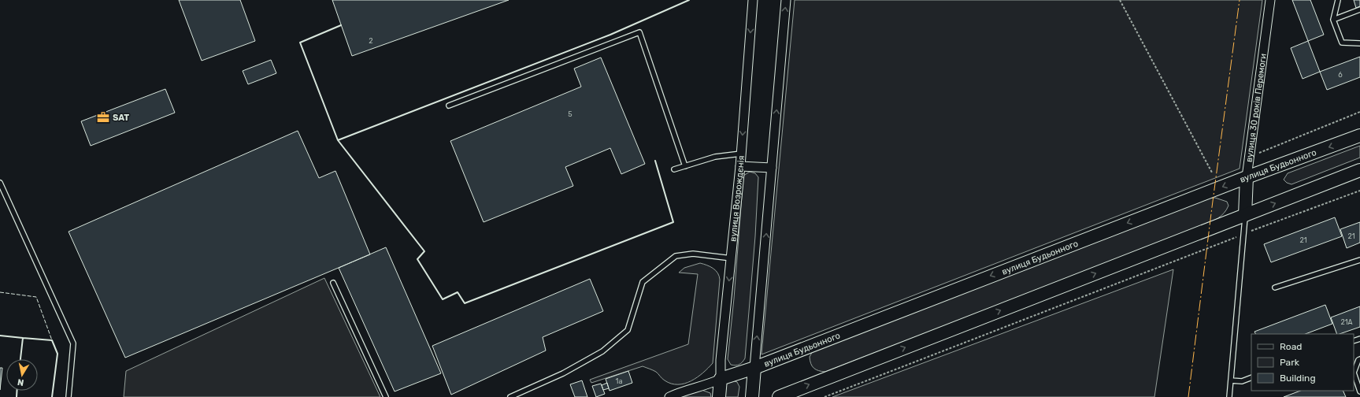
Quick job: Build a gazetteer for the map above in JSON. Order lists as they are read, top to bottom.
{
  "streets": {
    "main road": ["вулиця 30 років Перемоги", "вулиця Будьонного", "вулиця Возрождєнія"]
  },
  "crossings": [
    ["вулиця 30 років Перемоги", "вулиця Будьонного"],
    ["вулиця Будьонного", "вулиця Возрождєнія"]
  ],
  "places": {
    "office": ["SAT"]
  },
  "house_numbers": [
    "2",
    "6",
    "5",
    "21",
    "21",
    "21А",
    "1а"
  ],
  "legend": ["Road", "Park", "Building"],
  "north": "bottom"
}
